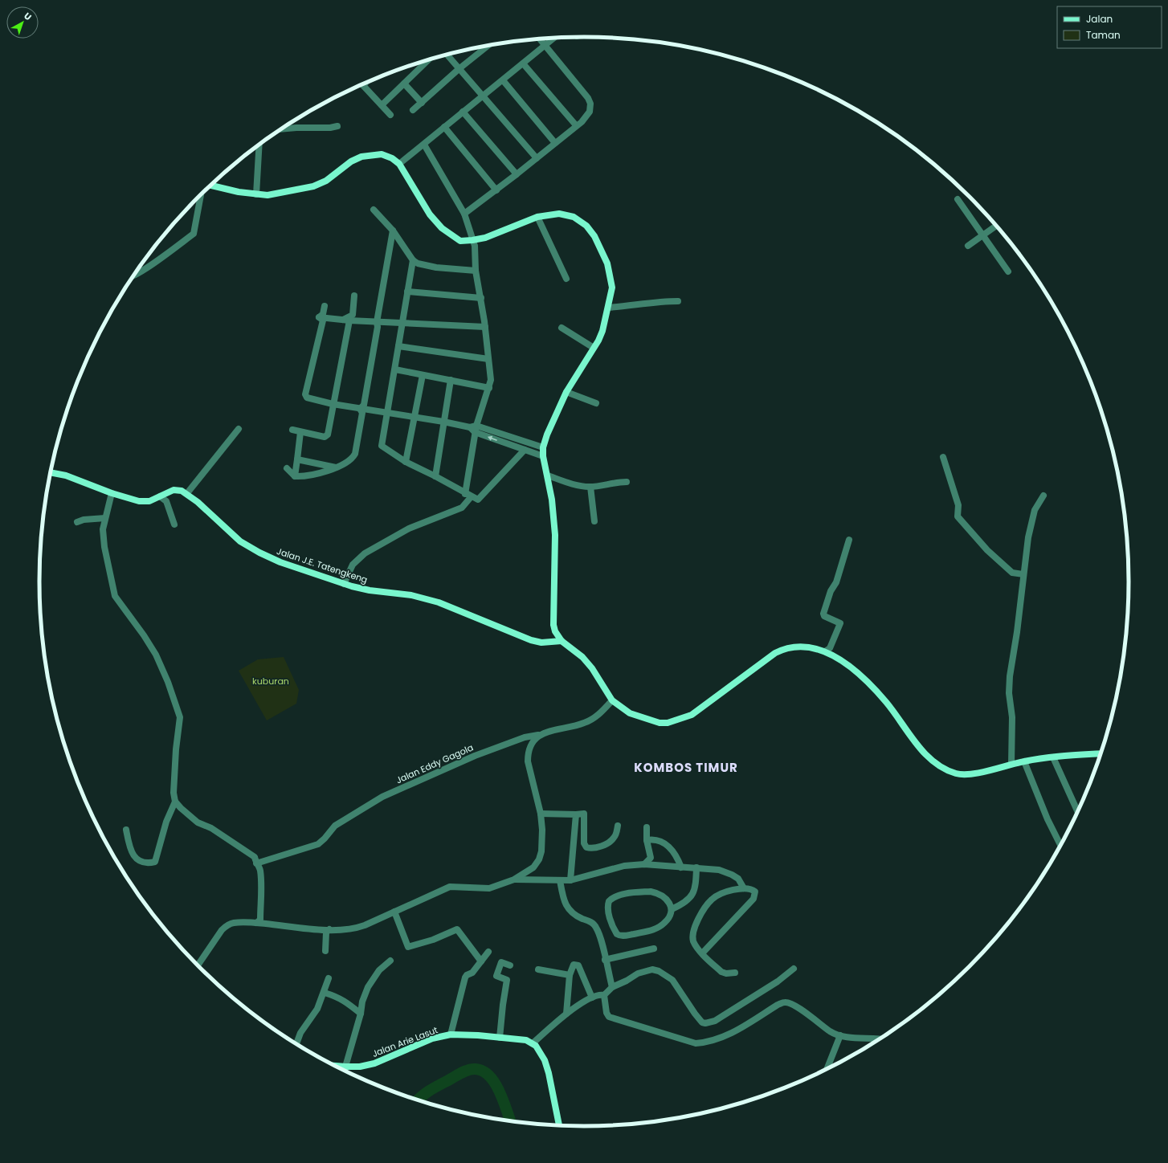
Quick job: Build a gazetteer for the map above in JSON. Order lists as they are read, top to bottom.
{
  "streets": {
    "street": ["Jalan J.E. Tatengkeng", "Jalan Eddy Gagola", "Jalan Arie Lasut"]
  },
  "districts": ["KOMBOS TIMUR"],
  "parks": ["kuburan"],
  "legend": ["Jalan", "Taman"],
  "north": "top right"
}
